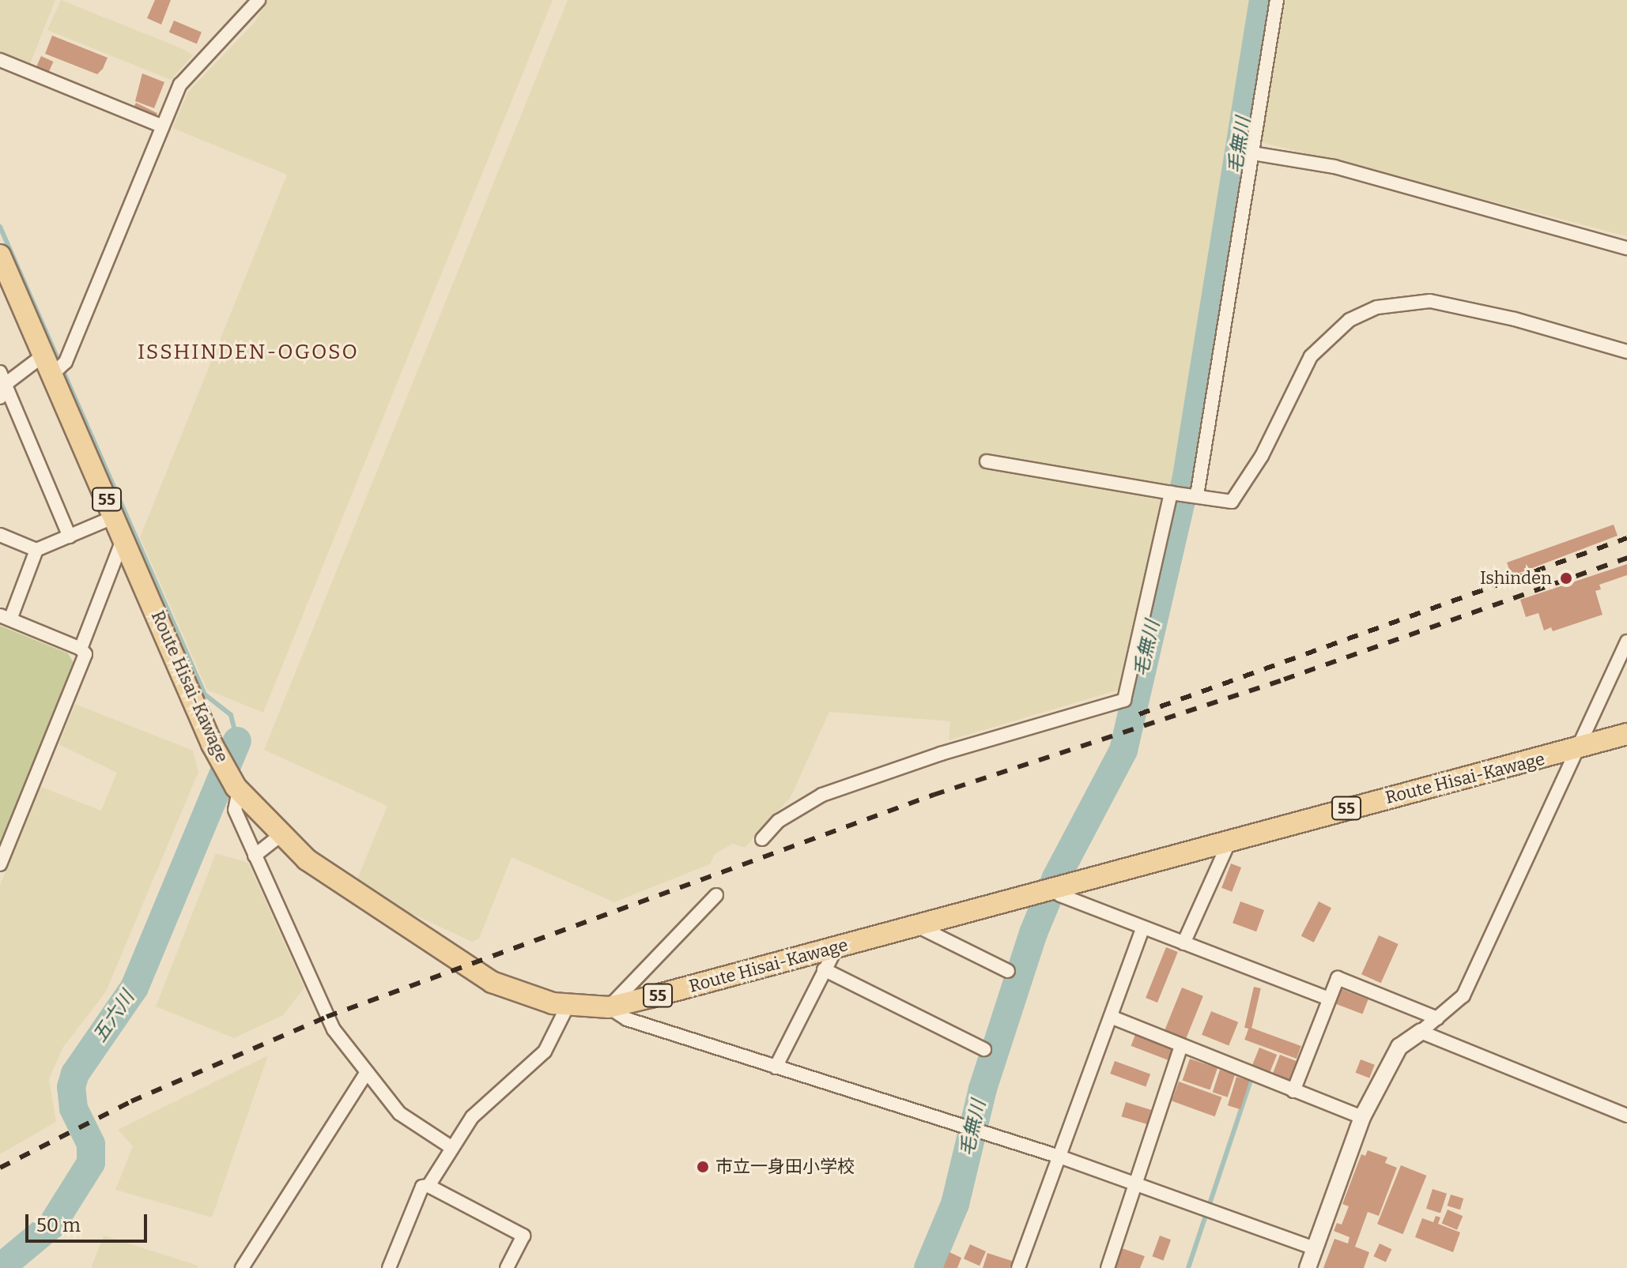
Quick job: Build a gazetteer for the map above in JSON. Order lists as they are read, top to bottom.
{
  "streets": {
    "main road": ["55", "Route Hisai-Kawage"]
  },
  "districts": ["ISSHINDEN-OGOSO"],
  "water": ["毛無川", "五六川"],
  "places": ["Ishinden", "市立一身田小学校"],
  "scale_bar": "50 m"
}
